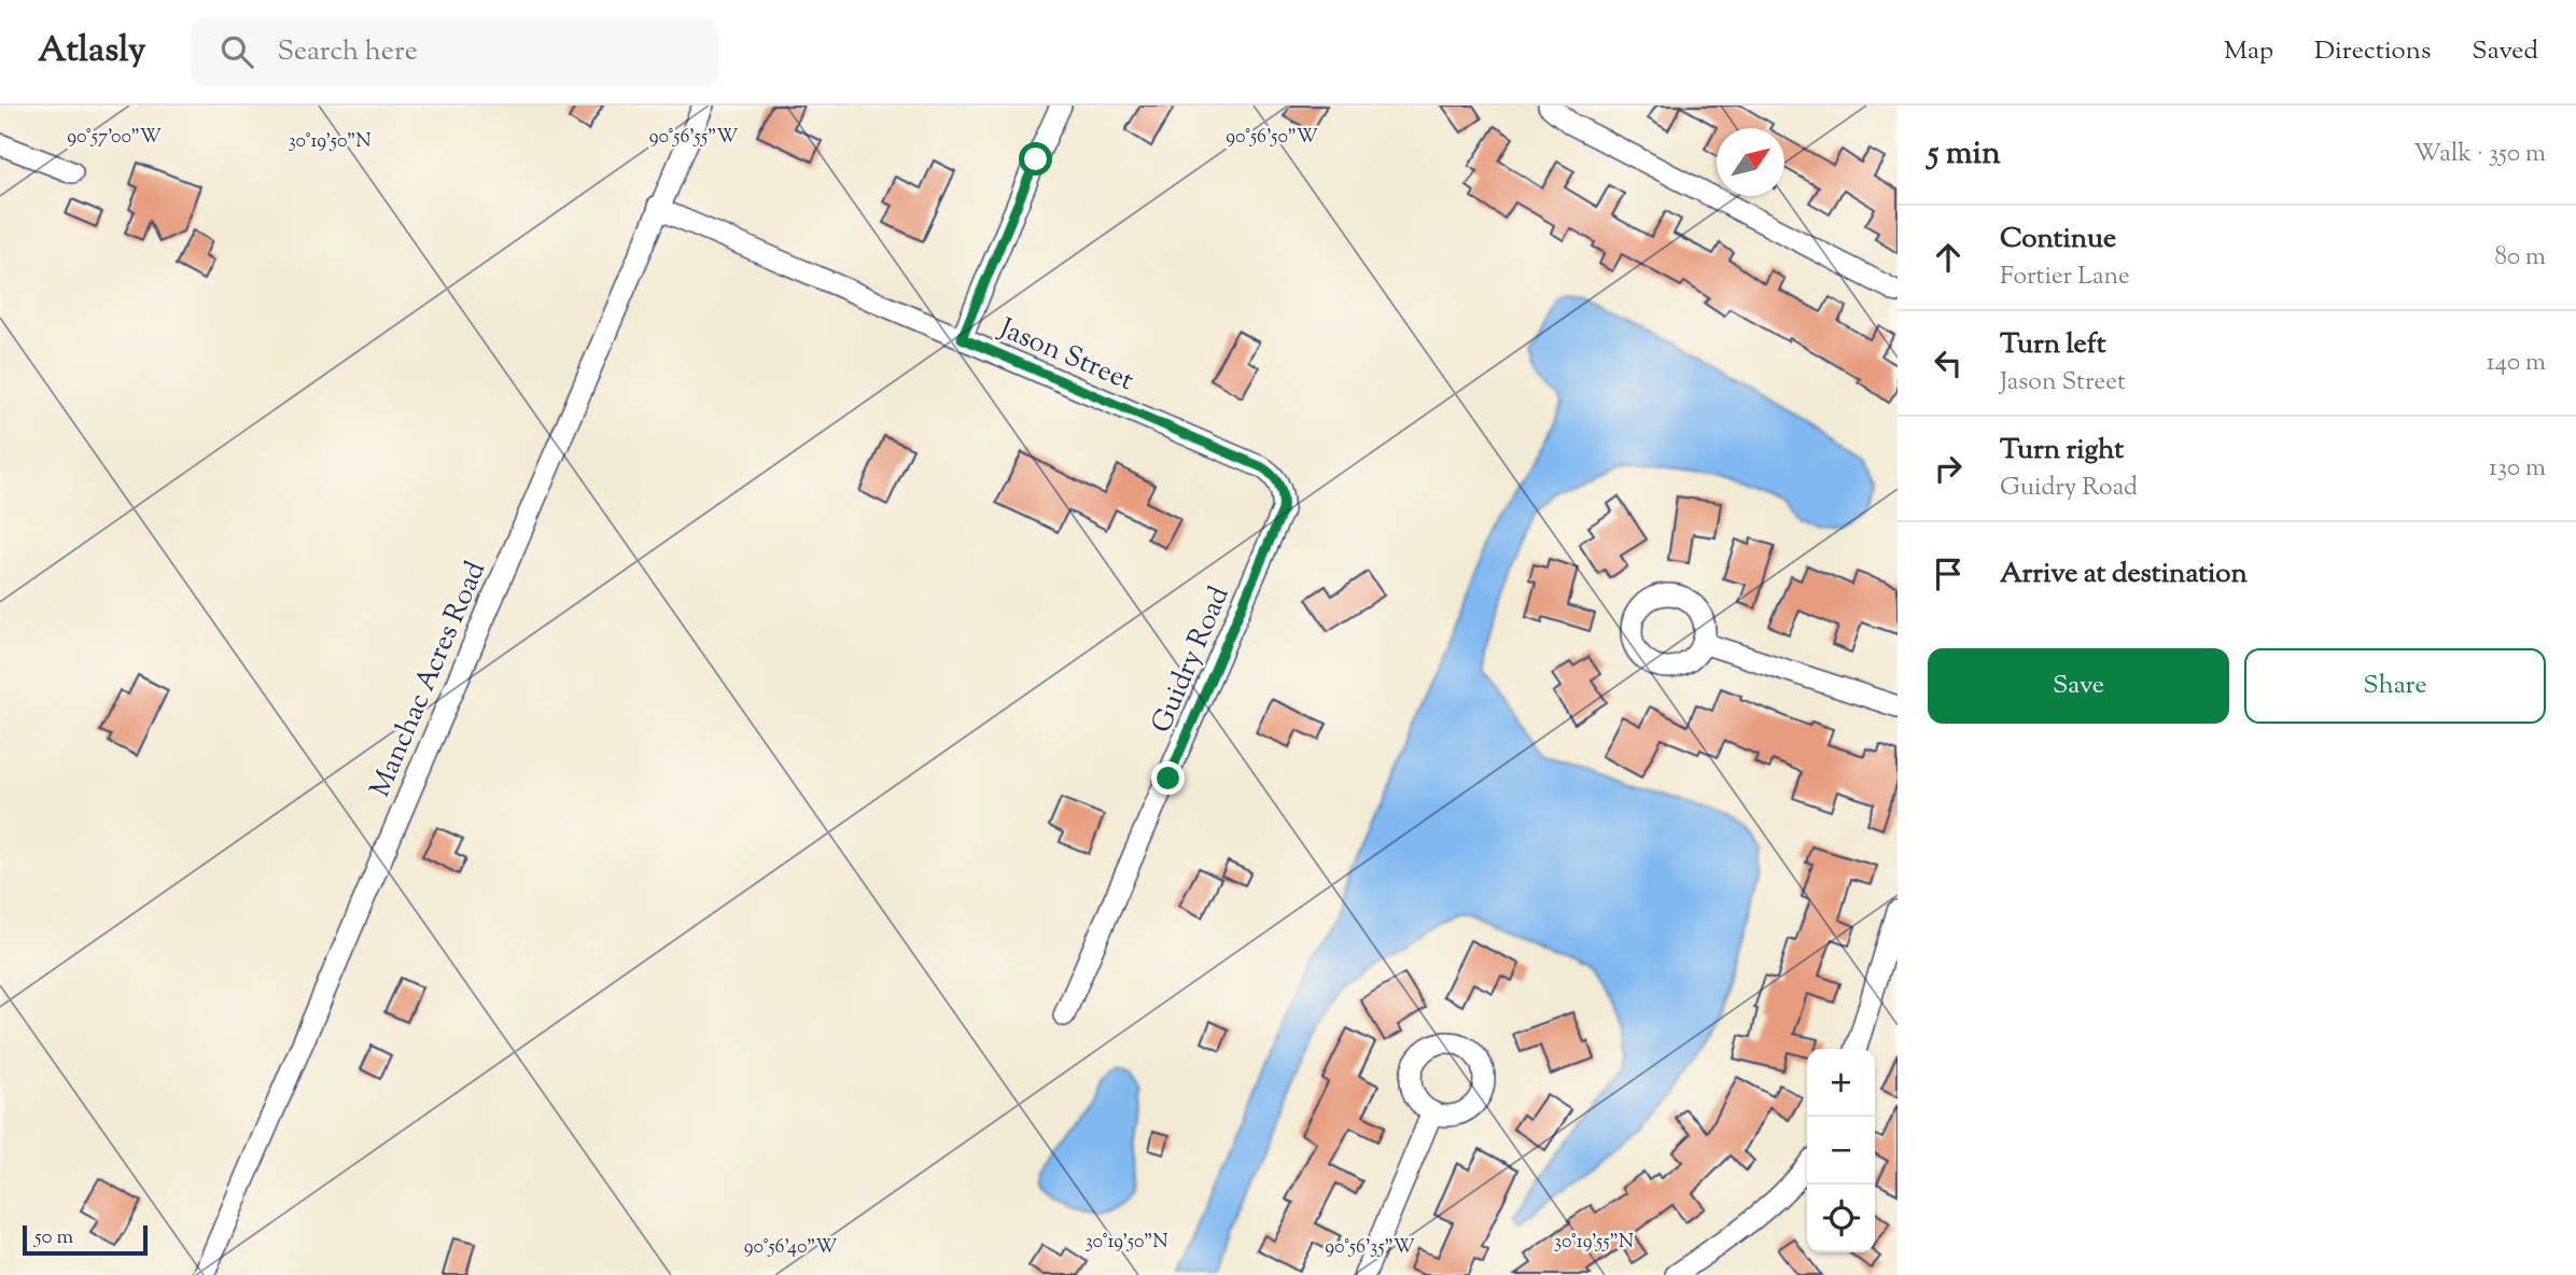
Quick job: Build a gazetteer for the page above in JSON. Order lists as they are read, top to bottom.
{
  "streets": {
    "street": ["Jason Street", "Guidry Road", "Manchac Acres Road"]
  },
  "crossings": [
    ["Jason Street", "Guidry Road"],
    ["Jason Street", "Manchac Acres Road"]
  ],
  "scale_bar": "50 m",
  "north": "top right",
  "page": {
    "header": "Atlasly",
    "search": "Search here",
    "nav": ["Map", "Directions", "Saved"],
    "heading": ["5 min", "Walk · 350 m"],
    "list": [
      ["Continue", "Fortier Lane", "80 m"],
      ["Turn left", "Jason Street", "140 m"],
      ["Turn right", "Guidry Road", "130 m"],
      "Arrive at destination"
    ],
    "buttons": ["Save", "Share"],
    "map_buttons": ["+", "−"],
    "scale": "50 m"
  },
  "coordinates": [
    "90°57'00\"W",
    "90°56'55\"W",
    "90°56'50\"W",
    "30°19'50\"N",
    "30°19'55\"N",
    "90°56'40\"W",
    "90°56'35\"W"
  ]
}
